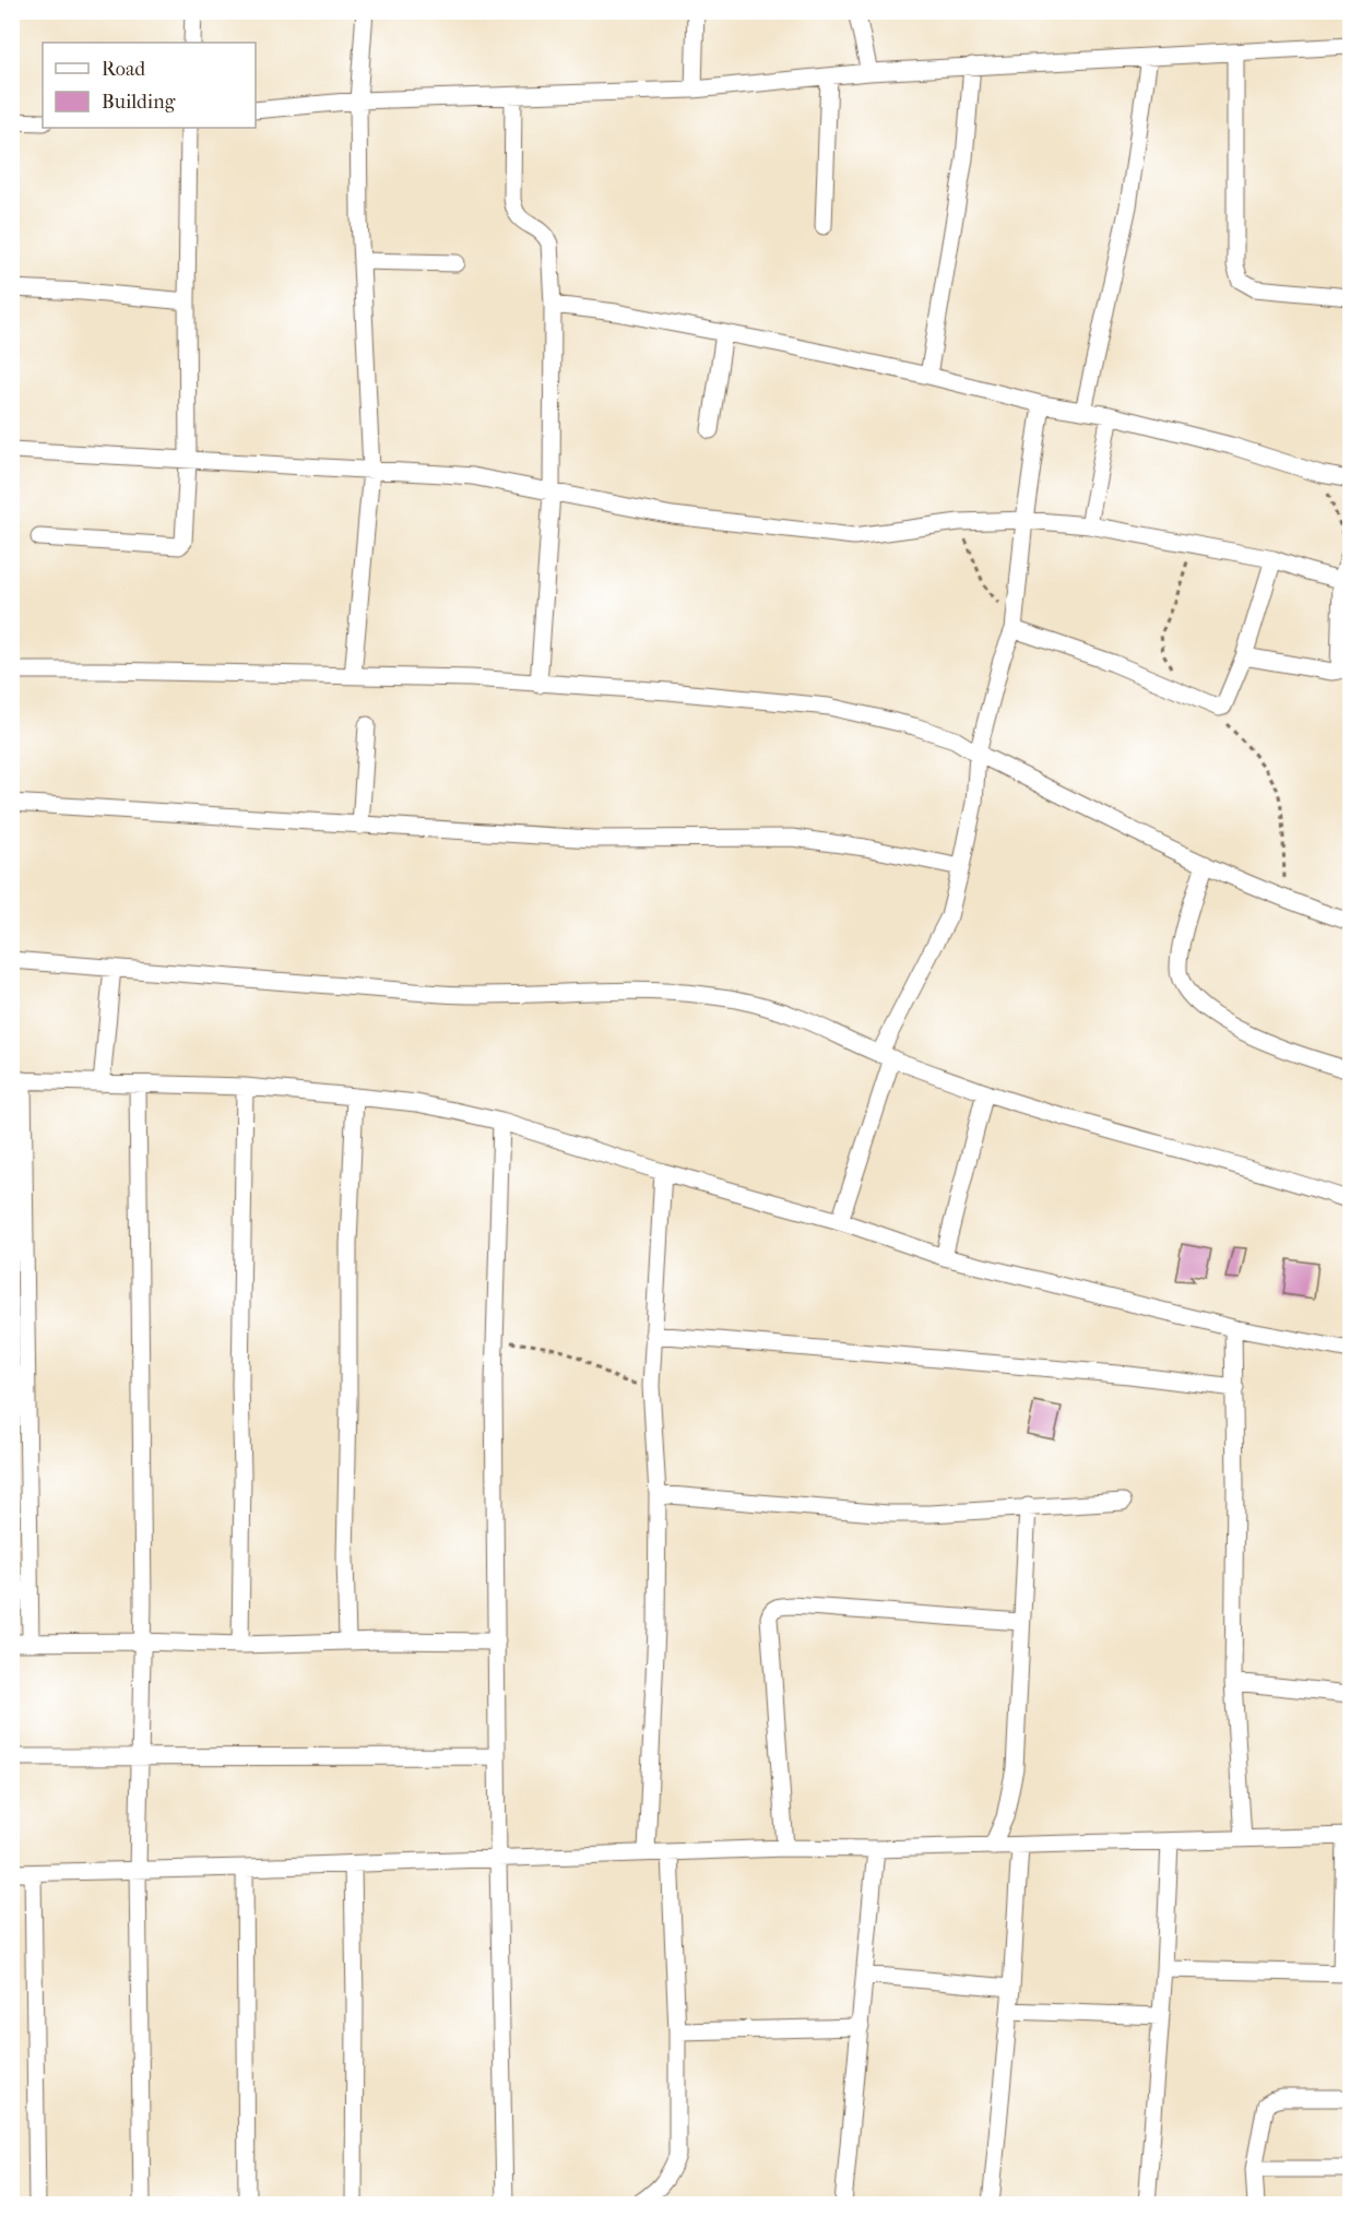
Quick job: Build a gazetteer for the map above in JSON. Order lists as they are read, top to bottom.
{
  "legend": ["Road", "Building"]
}
